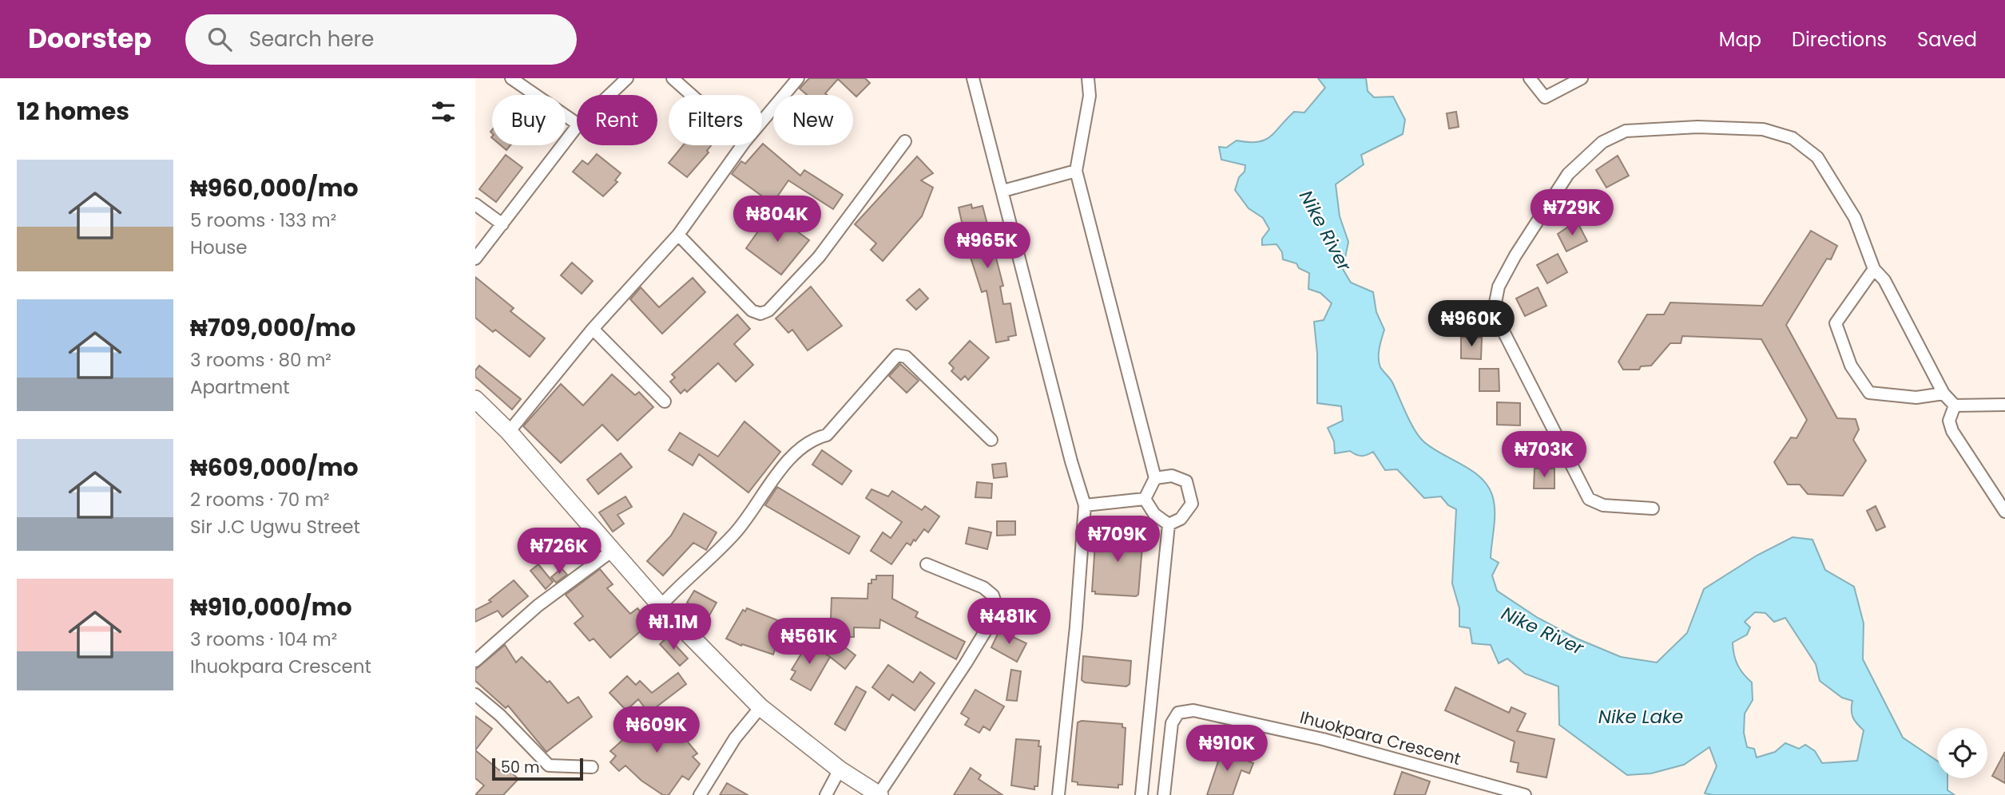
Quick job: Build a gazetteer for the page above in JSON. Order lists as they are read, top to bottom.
{
  "streets": {
    "street": ["Ihuokpara Crescent"]
  },
  "water": ["Nike River", "Nike Lake"],
  "scale_bar": "50 m",
  "page": {
    "header": "Doorstep",
    "search": "Search here",
    "nav": ["Map", "Directions", "Saved"],
    "heading": "12 homes",
    "chip": [
      "Buy",
      "Rent",
      "Filters",
      "New"
    ],
    "list": [
      {
        "name": "₦960,000/mo",
        "note": "5 rooms · 133 m² · House"
      },
      {
        "name": "₦709,000/mo",
        "note": "3 rooms · 80 m² · Apartment"
      },
      {
        "name": "₦609,000/mo",
        "note": "2 rooms · 70 m² · Sir J.C Ugwu Street"
      },
      {
        "name": "₦910,000/mo",
        "note": "3 rooms · 104 m² · Ihuokpara Crescent"
      }
    ],
    "price": [
      "₦729K",
      "₦804K",
      "₦965K",
      "₦960K",
      "₦703K",
      "₦709K",
      "₦726K",
      "₦481K",
      "₦1.1M",
      "₦561K",
      "₦609K",
      "₦910K"
    ],
    "scale": "50 m"
  }
}
